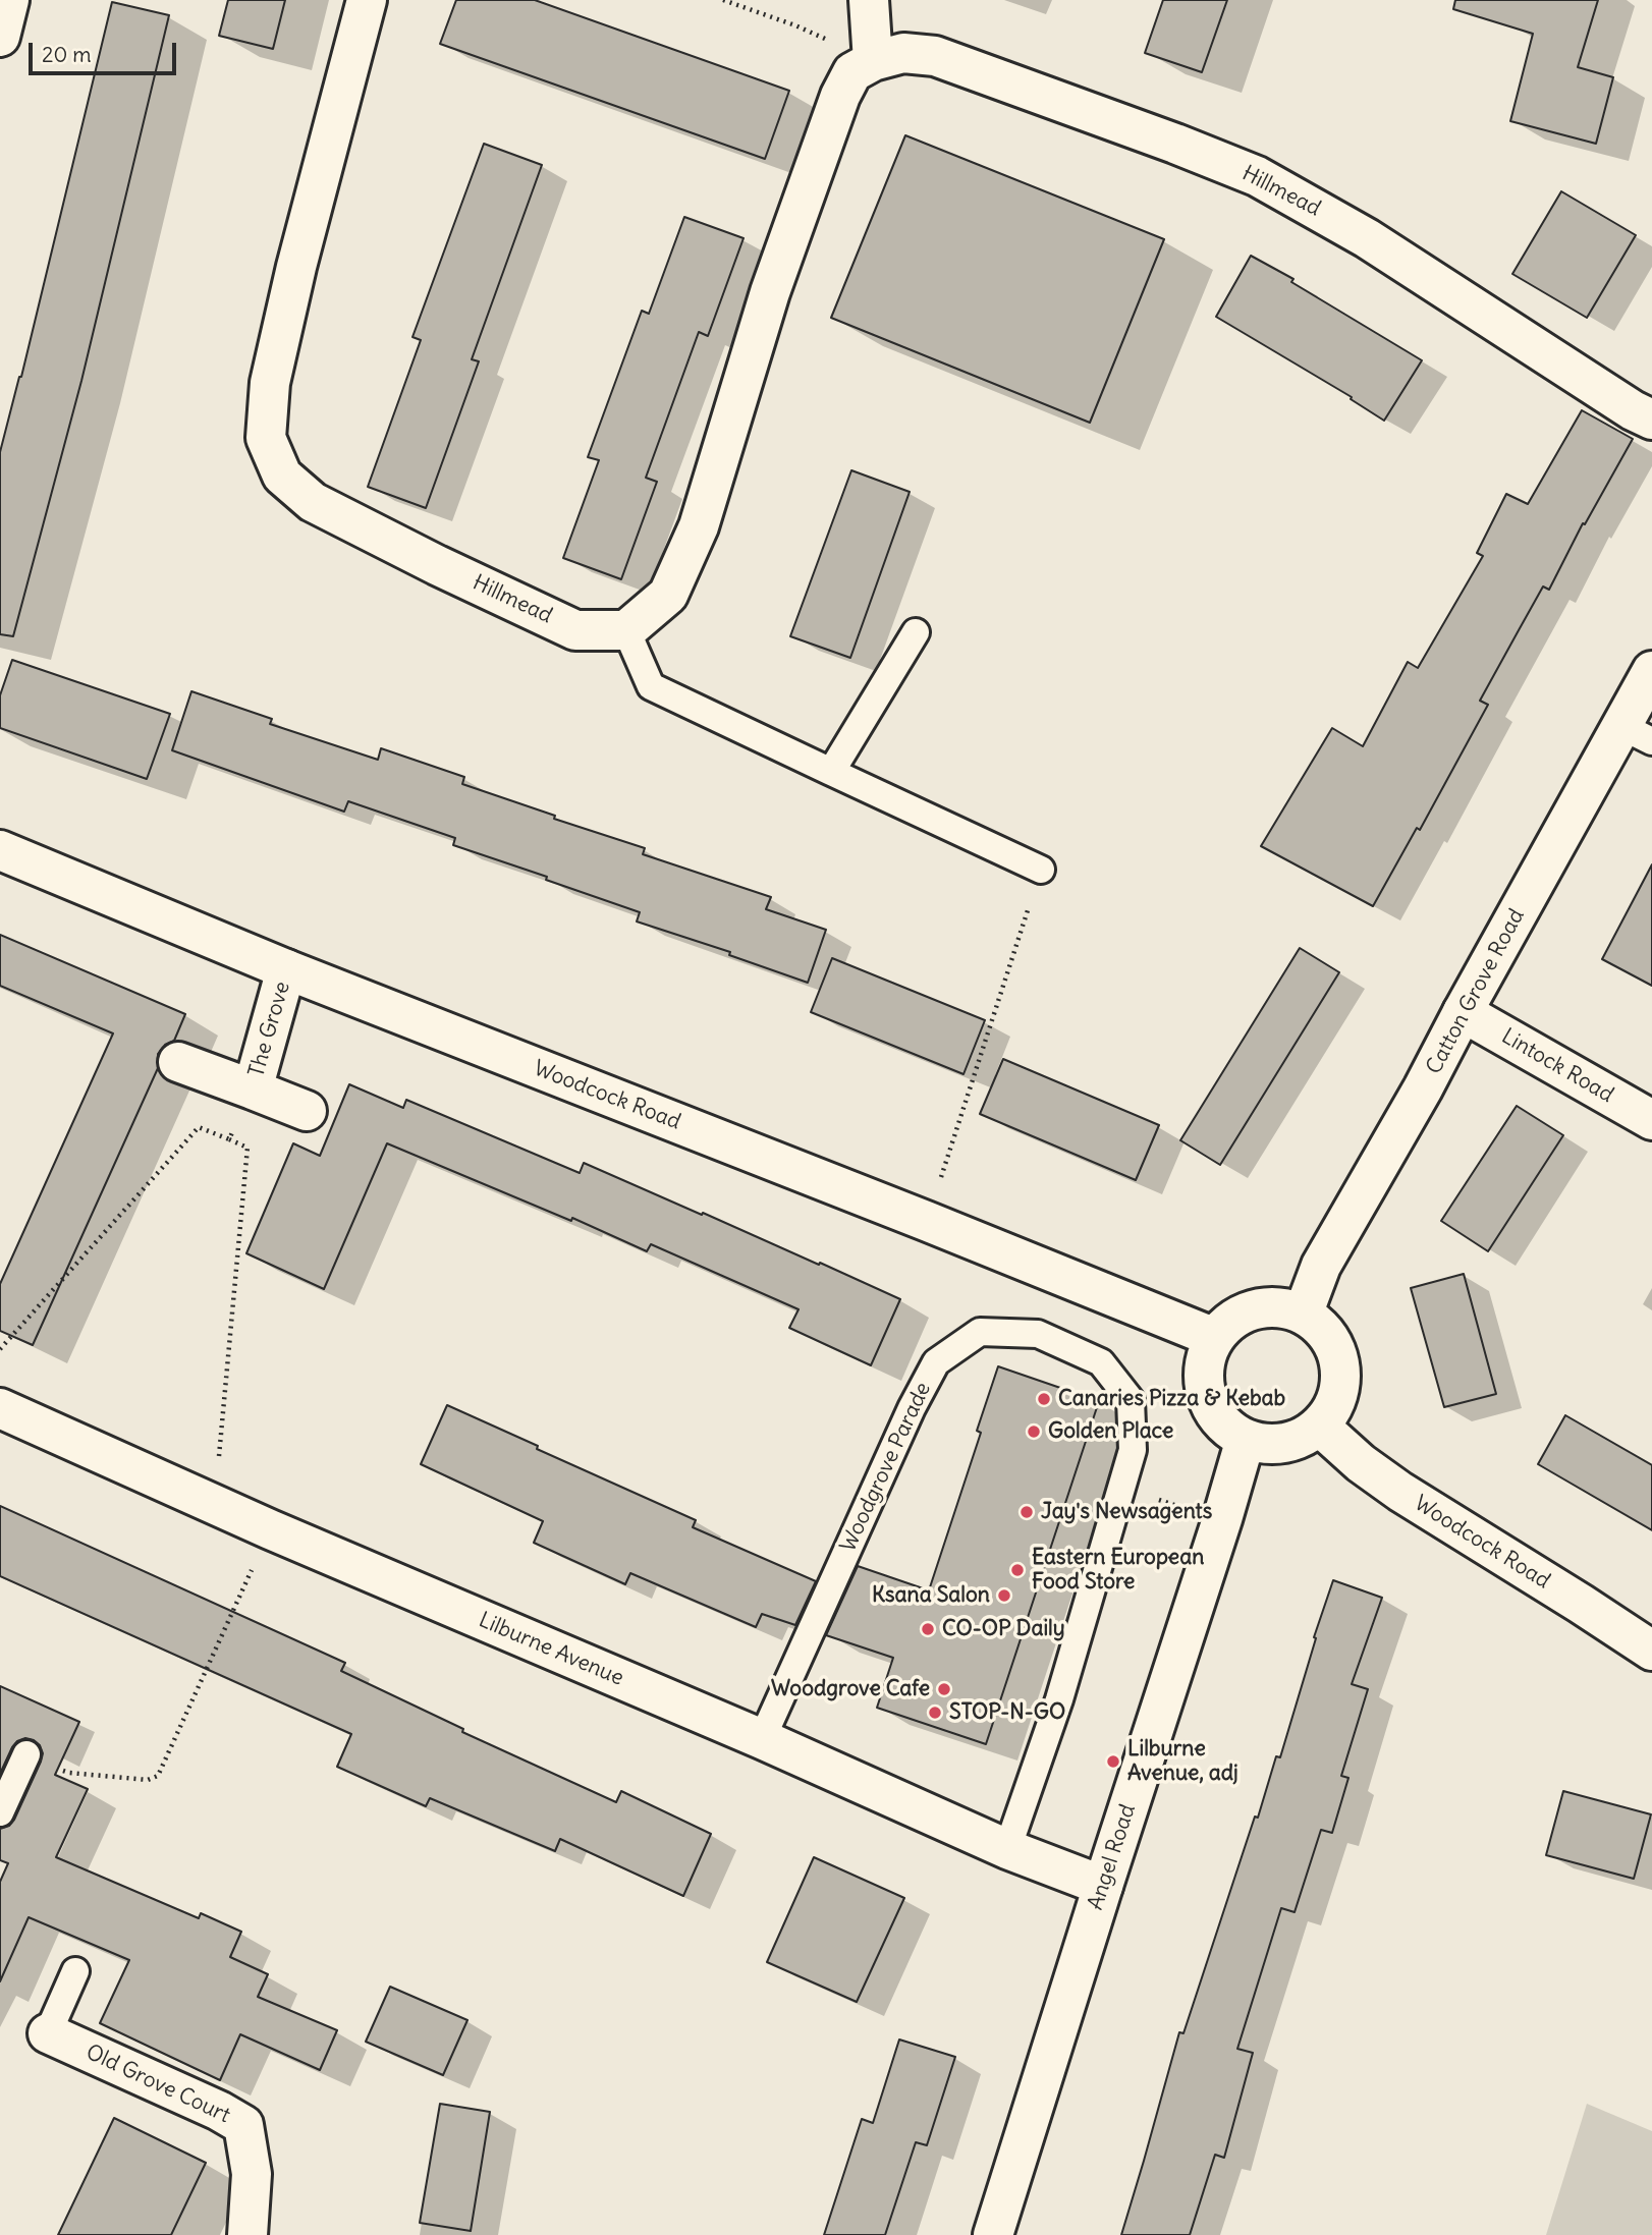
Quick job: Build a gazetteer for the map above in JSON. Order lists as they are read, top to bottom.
{
  "streets": {
    "street": [
      "Hillmead",
      "Catton Grove Road",
      "The Grove",
      "Lintock Road",
      "Woodcock Road",
      "Lilburne Avenue",
      "Angel Road",
      "Old Grove Court"
    ],
    "lane": ["Woodgrove Parade"]
  },
  "crossings": [
    ["Catton Grove Road", "Lintock Road"],
    ["Catton Grove Road", "Woodcock Road"],
    ["Catton Grove Road", "Angel Road"],
    ["The Grove", "Woodcock Road"],
    ["Woodcock Road", "Angel Road"],
    ["Woodgrove Parade", "Lilburne Avenue"],
    ["Lilburne Avenue", "Angel Road"]
  ],
  "places": [
    "Canaries Pizza & Kebab",
    "Golden Place",
    "Jay's Newsagents",
    "Eastern European Food Store",
    "Ksana Salon",
    "CO-OP Daily",
    "Woodgrove Cafe",
    "STOP-N-GO",
    "Lilburne Avenue, adj"
  ],
  "scale_bar": "20 m"
}
